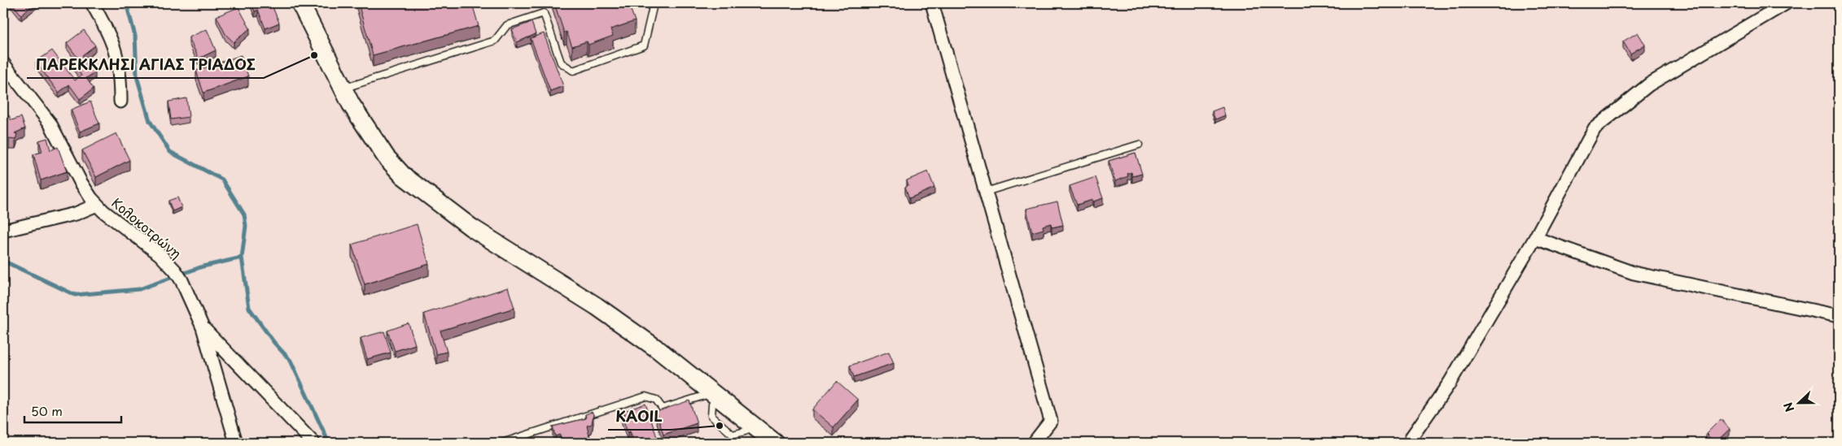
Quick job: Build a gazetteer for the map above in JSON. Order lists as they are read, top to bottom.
{
  "streets": {
    "street": ["Κολοκοτρώνη"]
  },
  "places": ["ΠΑΡΕΚΚΛΗΣΙ ΑΓΙΑΣ ΤΡΙΑΔΟΣ", "KAOIL"],
  "scale_bar": "50 m",
  "north": "left"
}
